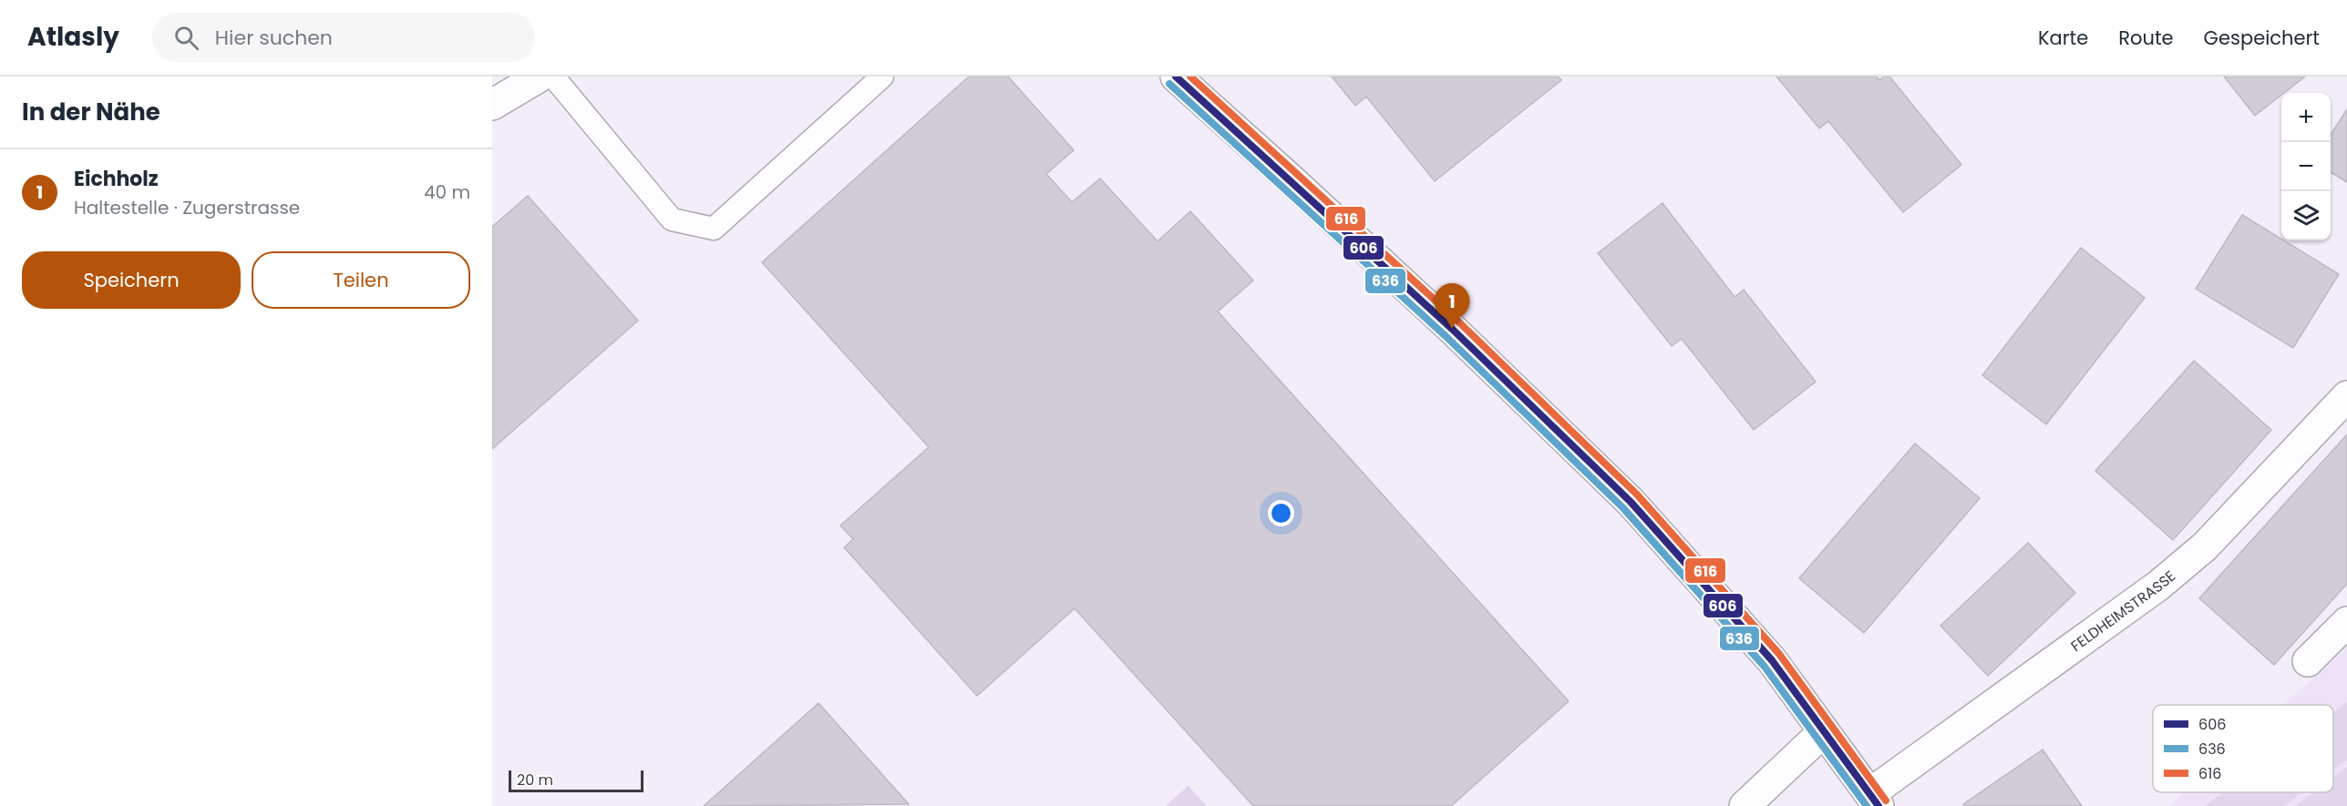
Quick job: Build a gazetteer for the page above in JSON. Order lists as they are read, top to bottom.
{
  "streets": {
    "street": ["FELDHEIMSTRASSE"]
  },
  "lines": ["transit line 606", "transit line 616", "transit line 636"],
  "legend": ["606", "636", "616"],
  "scale_bar": "20 m",
  "page": {
    "header": "Atlasly",
    "search": "Hier suchen",
    "nav": ["Karte", "Route", "Gespeichert"],
    "heading": "In der Nähe",
    "map_buttons": ["+", "−"],
    "list": [
      {
        "mark": "1",
        "name": "Eichholz",
        "note": "Haltestelle · Zugerstrasse",
        "value": "40 m"
      }
    ],
    "buttons": ["Speichern", "Teilen"],
    "pins": "1",
    "scale": "20 m"
  }
}
